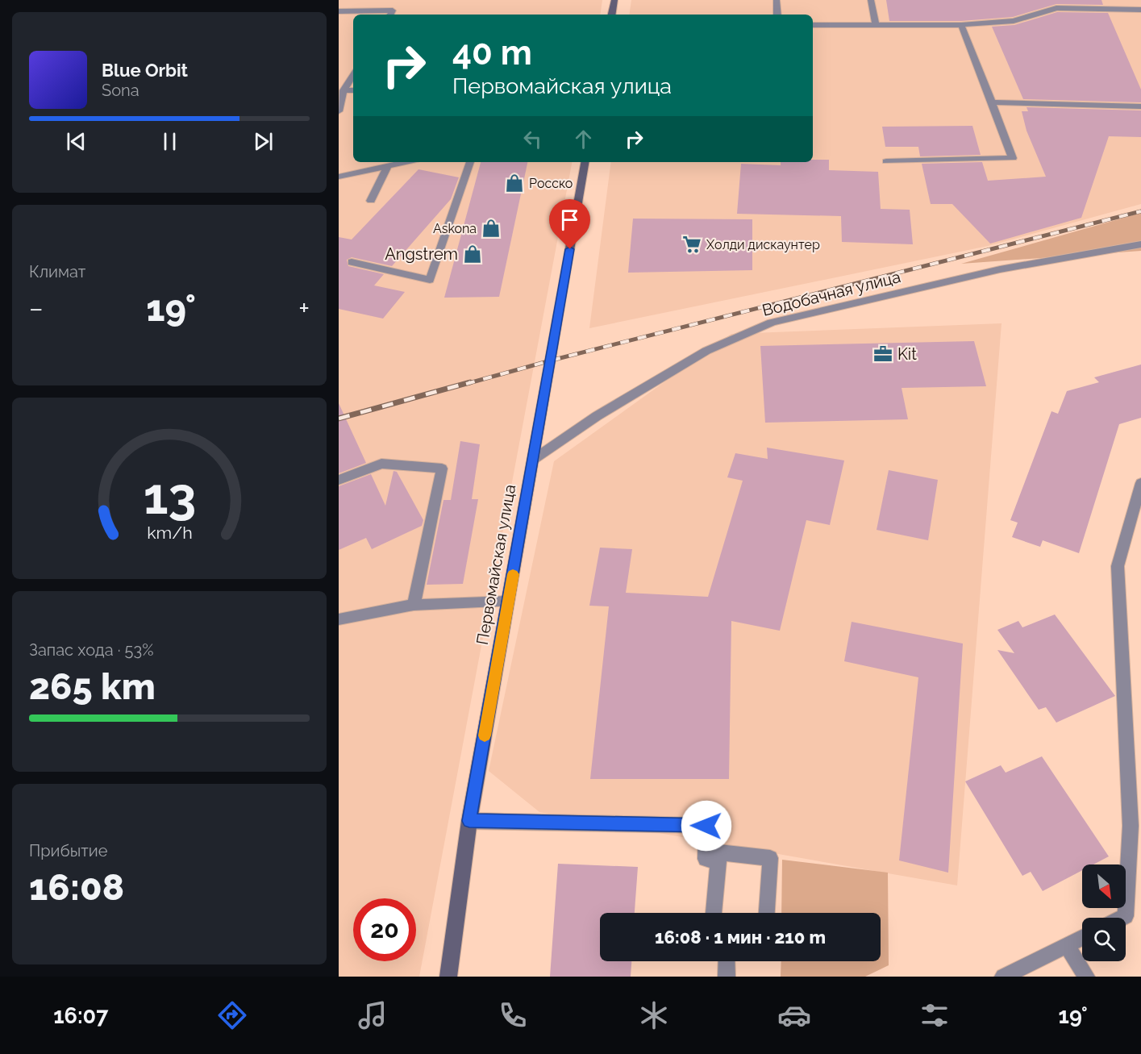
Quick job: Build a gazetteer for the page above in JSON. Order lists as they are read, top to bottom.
{
  "streets": {
    "main road": ["Первомайская улица"],
    "street": ["Водобачная улица"]
  },
  "crossings": [
    ["Водобачная улица", "Первомайская улица"]
  ],
  "places": {
    "shop": ["Росско", "Askona", "Angstrem"],
    "supermarket": ["Холди дискаунтер"],
    "office": ["Kit"]
  },
  "north": "bottom right",
  "page": {
    "turn": ["40 m", "Первомайская улица"],
    "song": ["Blue Orbit", "Sona"],
    "tile": [
      "Климат",
      ["Запас хода · 53%", "265 km"],
      ["Прибытие", "16:08"]
    ],
    "heat": ["−", "19°", "+"],
    "limit": "20",
    "trip": "16:08 · 1 мин · 210 m",
    "tabs": ["16:07", "19°"],
    "gauge": ["13", "km/h"]
  }
}
